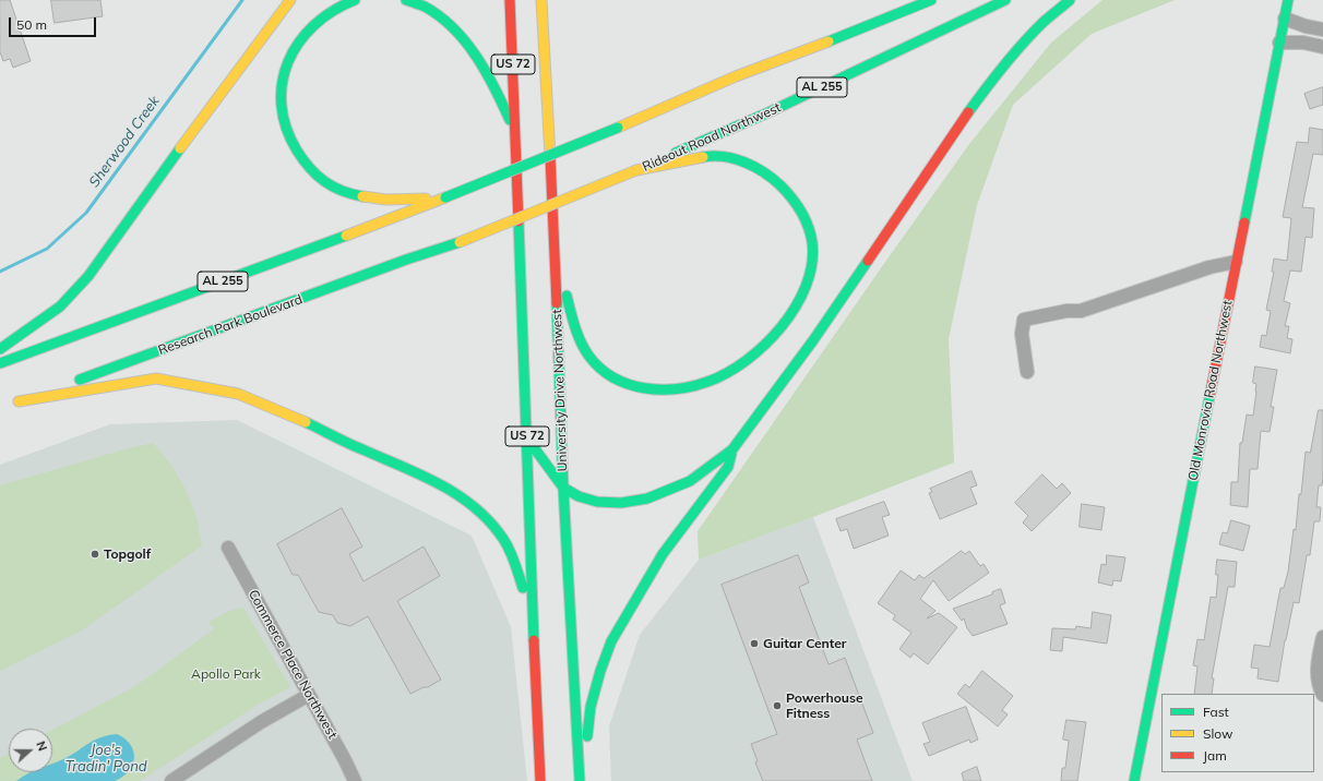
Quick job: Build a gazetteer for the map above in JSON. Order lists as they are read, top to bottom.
{
  "streets": {
    "main road": [
      "US 72",
      "AL 255",
      "Rideout Road Northwest",
      "Research Park Boulevard",
      "University Drive Northwest",
      "Old Monrovia Road Northwest"
    ],
    "street": ["Commerce Place Northwest"]
  },
  "crossings": [
    ["Rideout Road Northwest", "Research Park Boulevard"]
  ],
  "water": ["Sherwood Creek", "Joe's Tradin' Pond"],
  "parks": ["Apollo Park"],
  "places": ["Topgolf", "Guitar Center", "Powerhouse Fitness"],
  "legend": ["Fast", "Slow", "Jam"],
  "scale_bar": "50 m",
  "north": "right"
}
